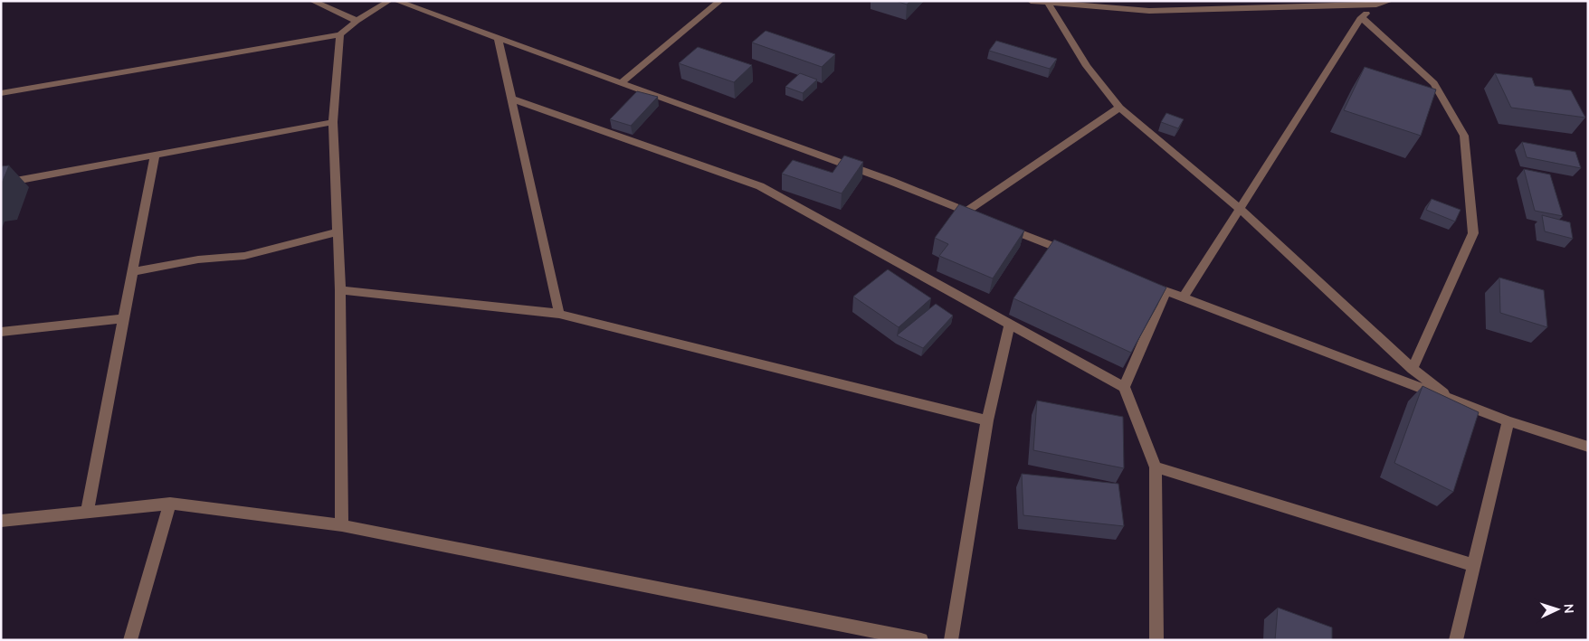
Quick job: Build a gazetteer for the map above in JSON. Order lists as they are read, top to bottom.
{
  "north": "right"
}
